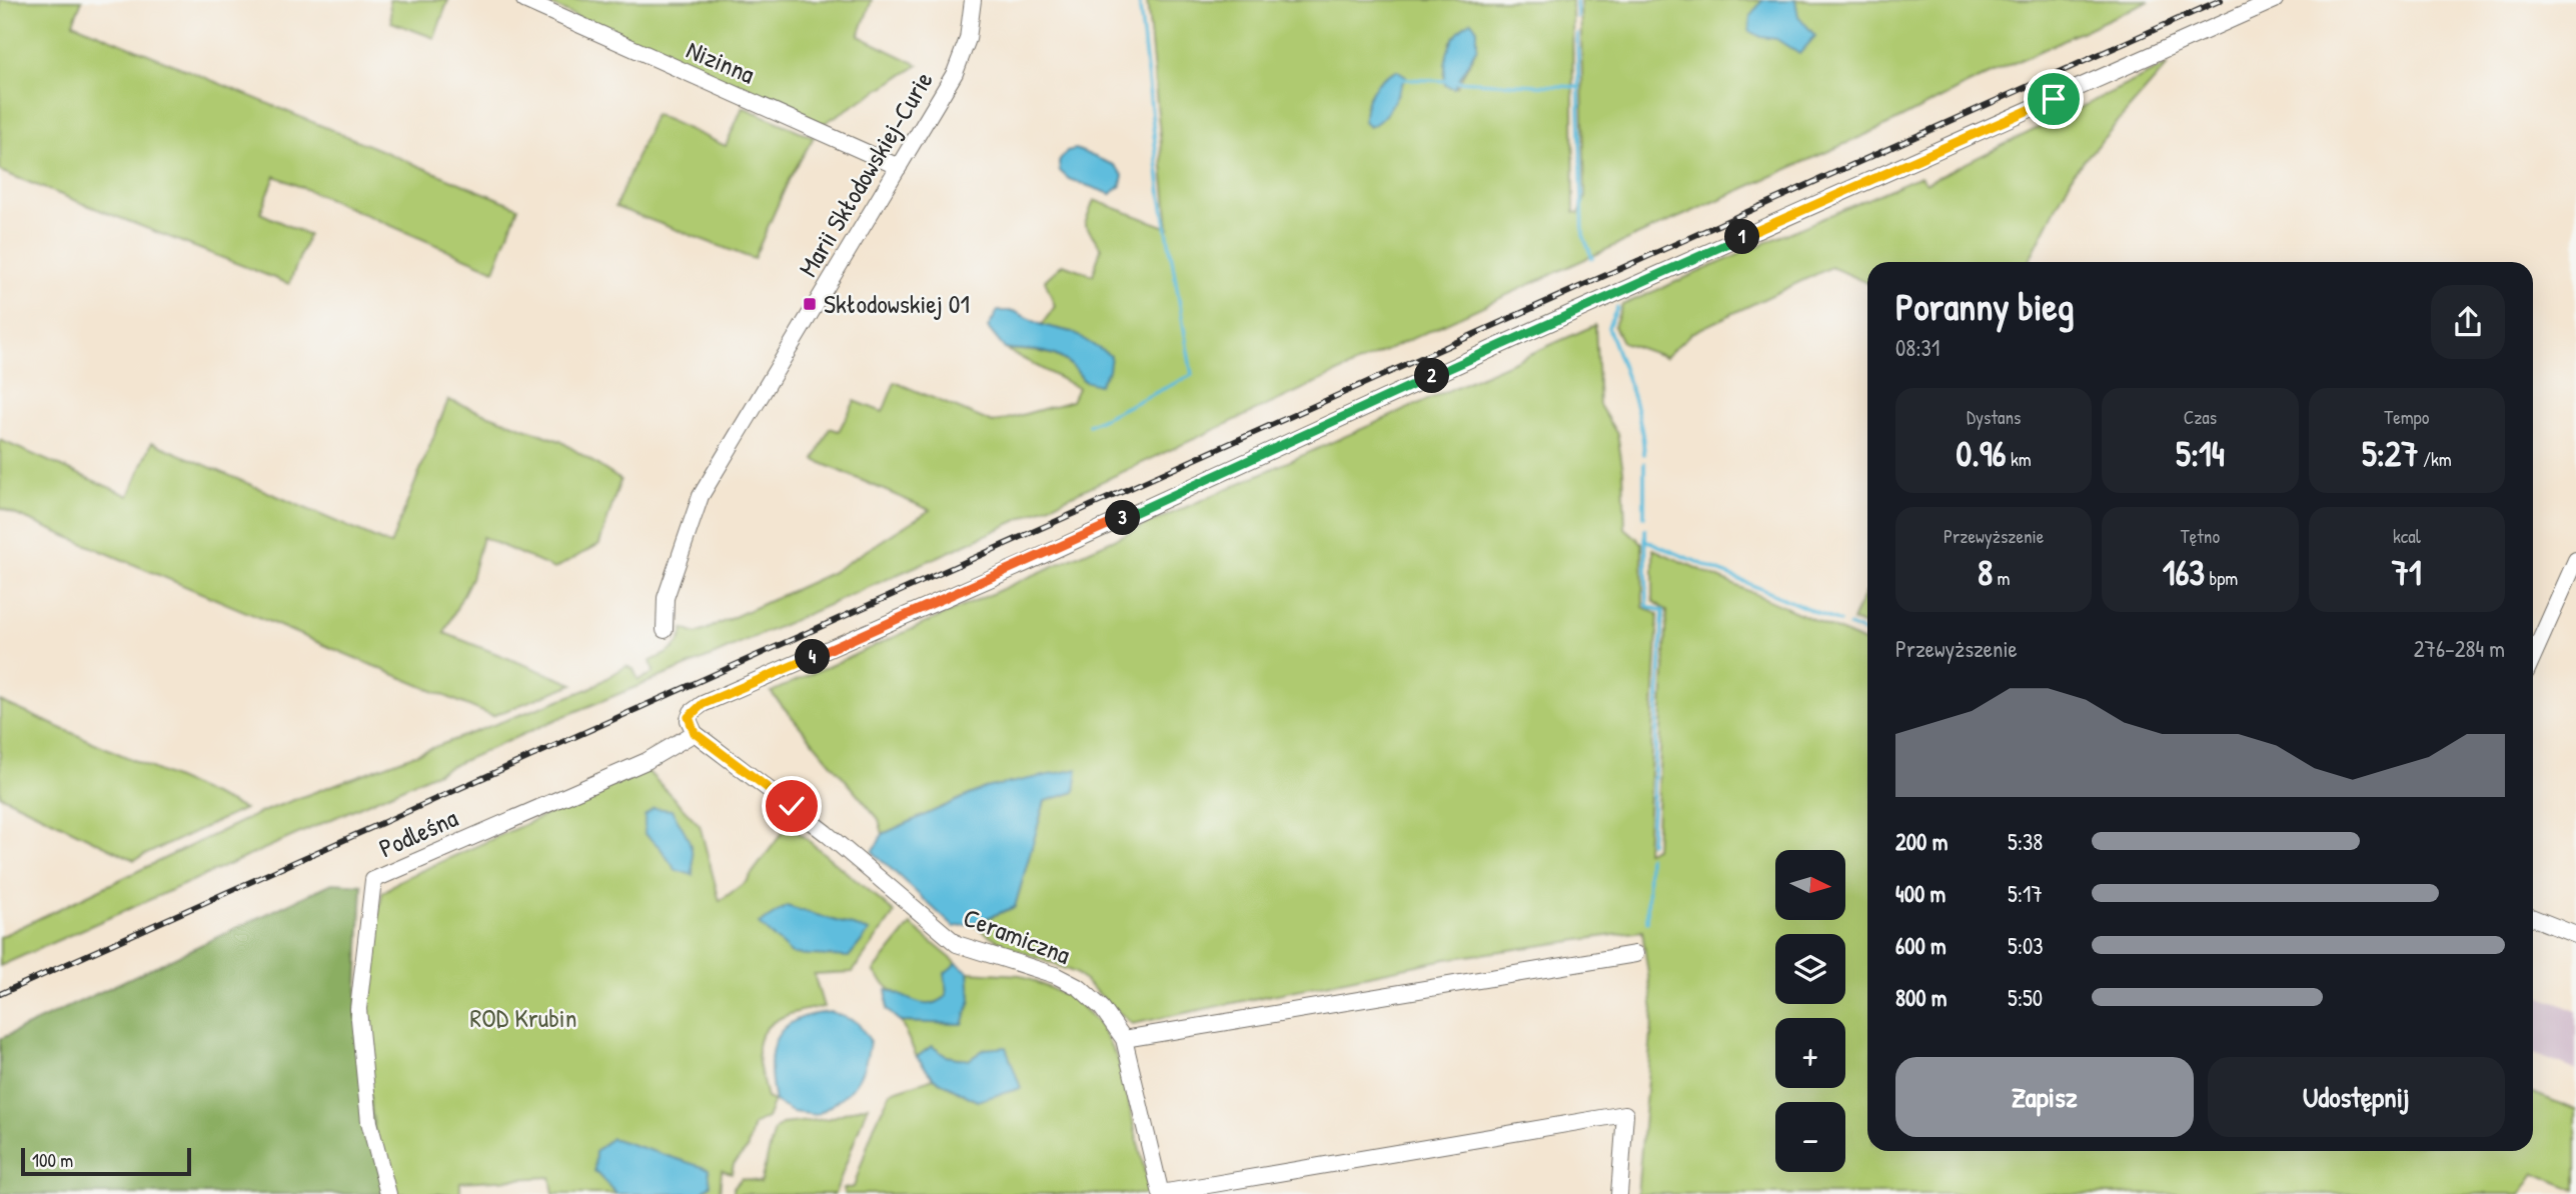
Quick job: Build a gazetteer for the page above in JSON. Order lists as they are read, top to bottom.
{
  "streets": {
    "street": [
      "Nizinna",
      "Marii Skłodowskiej-Curie",
      "Podleśna",
      "Ceramiczna"
    ]
  },
  "crossings": [
    ["Nizinna", "Marii Skłodowskiej-Curie"],
    ["Podleśna", "Ceramiczna"]
  ],
  "parks": ["ROD Krubin"],
  "places": {
    "transit": ["Skłodowskiej 01"]
  },
  "scale_bar": "100 m",
  "north": "right",
  "page": {
    "pins": [
      "1",
      "2",
      "3",
      "4"
    ],
    "heading": ["Poranny bieg", "08:31"],
    "stats": [
      ["Dystans", "0.96 km"],
      ["Czas", "5:14"],
      ["Tempo", "5:27 /km"],
      ["Przewyższenie", "8 m"],
      ["Tętno", "163 bpm"],
      ["kcal", "71"]
    ],
    "chart": ["Przewyższenie", "276–284 m"],
    "list": [
      {
        "name": "200 m",
        "note": "5:38"
      },
      {
        "name": "400 m",
        "note": "5:17"
      },
      {
        "name": "600 m",
        "note": "5:03"
      },
      {
        "name": "800 m",
        "note": "5:50"
      }
    ],
    "map_buttons": ["+", "−"],
    "buttons": ["Zapisz", "Udostępnij"],
    "scale": "100 m"
  }
}
